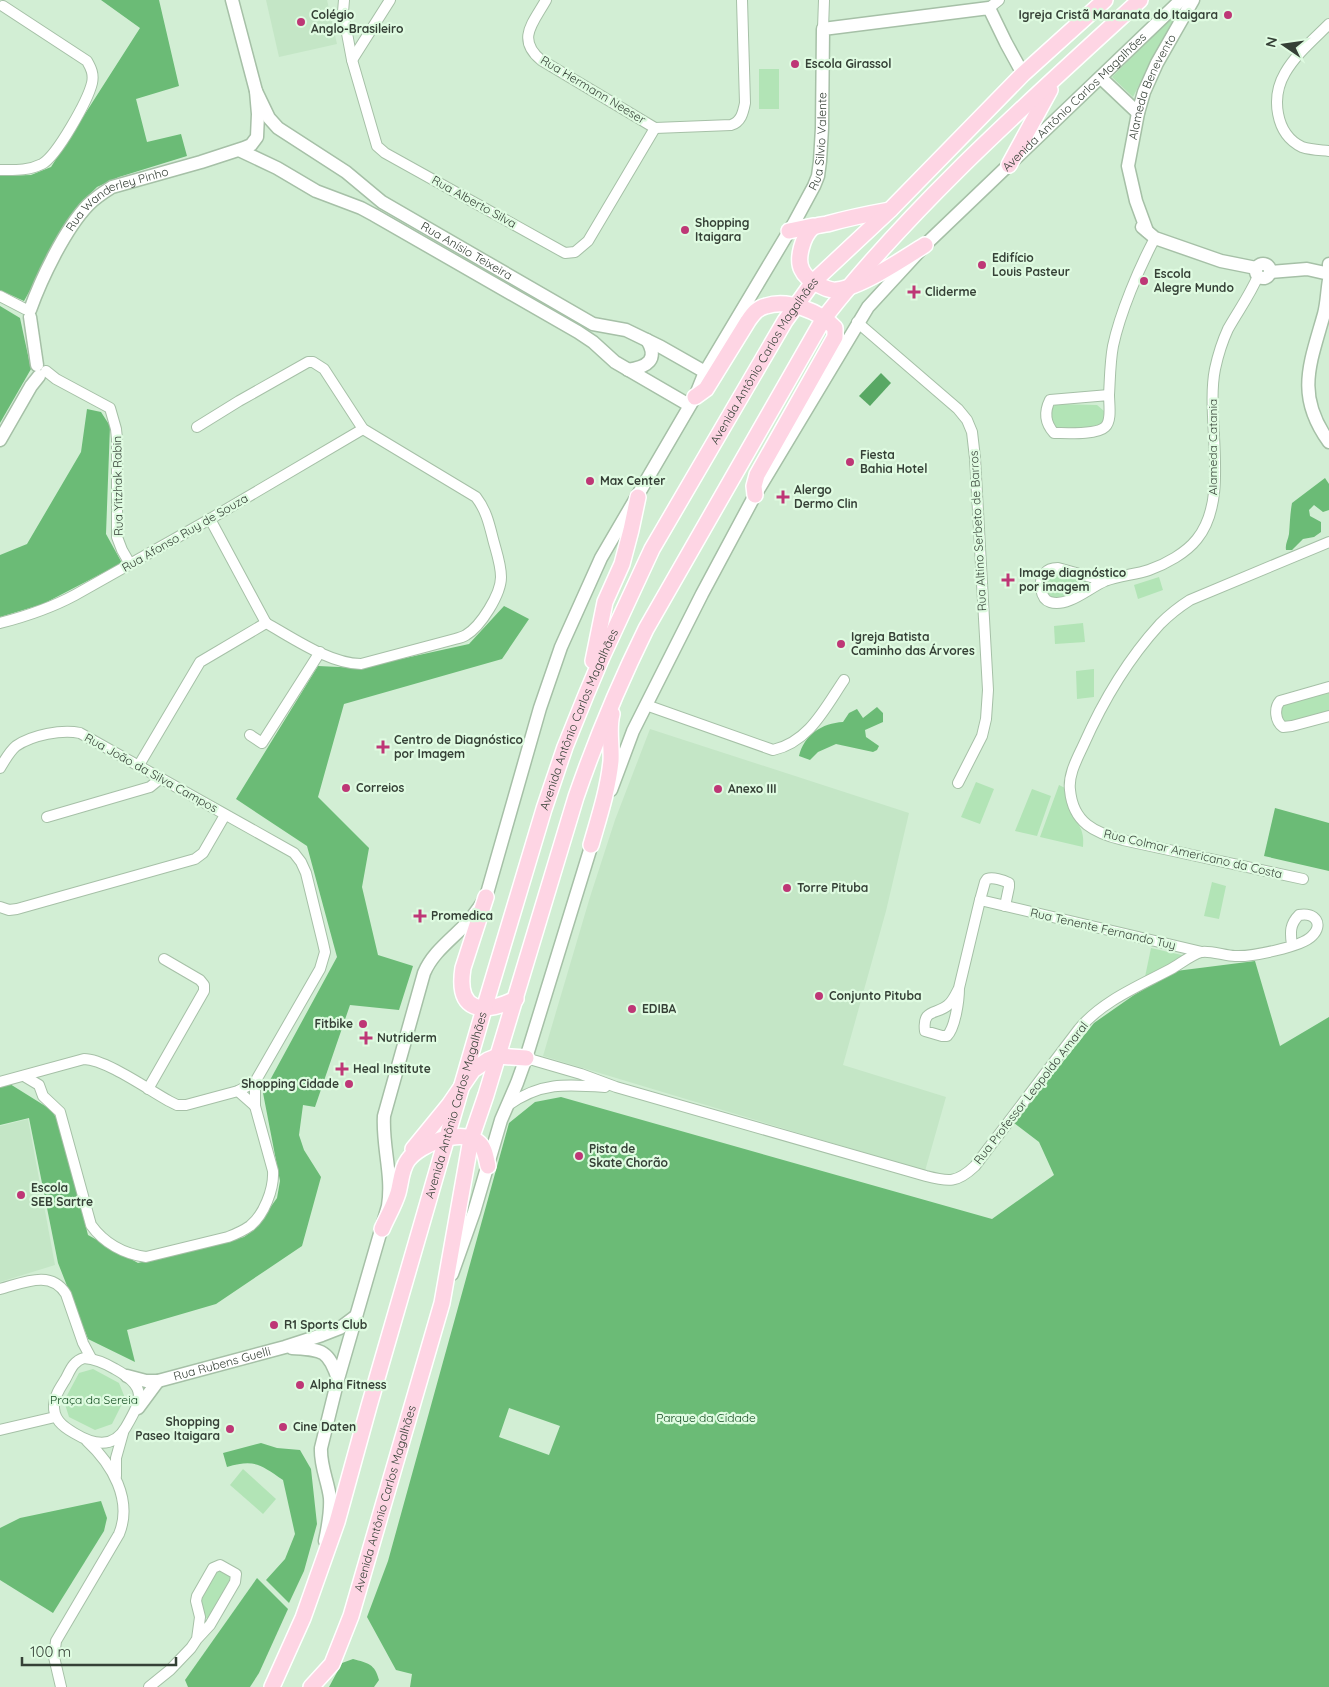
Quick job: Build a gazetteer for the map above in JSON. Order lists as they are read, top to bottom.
{
  "streets": {
    "main road": ["Avenida Antônio Carlos Magalhães"],
    "street": [
      "Alameda Benevento",
      "Rua Hermann Neeser",
      "Rua Silvio Valente",
      "Rua Alberto Silva",
      "Rua Wanderley Pinho",
      "Rua Anísio Teixeira",
      "Alameda Catania",
      "Rua Yitzhak Rabin",
      "Rua Altino Serbeto de Barros",
      "Rua Afonso Ruy de Souza",
      "Rua João da Silva Campos",
      "Rua Colmar Americano da Costa",
      "Rua Tenente Fernando Tuy",
      "Rua Professor Leopoldo Amaral",
      "Rua Rubens Guelli"
    ]
  },
  "crossings": [
    ["Rua Hermann Neeser", "Rua Alberto Silva"],
    ["Avenida Antônio Carlos Magalhães", "Rua Silvio Valente"],
    ["Avenida Antônio Carlos Magalhães", "Rua Anísio Teixeira"],
    ["Avenida Antônio Carlos Magalhães", "Rua Altino Serbeto de Barros"],
    ["Avenida Antônio Carlos Magalhães", "Rua Professor Leopoldo Amaral"],
    ["Avenida Antônio Carlos Magalhães", "Rua Rubens Guelli"],
    ["Rua Wanderley Pinho", "Rua Anísio Teixeira"],
    ["Rua Yitzhak Rabin", "Rua Afonso Ruy de Souza"],
    ["Rua Tenente Fernando Tuy", "Rua Professor Leopoldo Amaral"]
  ],
  "parks": ["Praça da Sereia", "Parque da Cidade"],
  "places": {
    "other": [
      "Igreja Cristã Maranata do Itaigara",
      "Colégio Anglo-Brasileiro",
      "Escola Girassol",
      "Shopping Itaigara",
      "Edifício Louis Pasteur",
      "Escola Alegre Mundo",
      "Fiesta Bahia Hotel",
      "Max Center",
      "Igreja Batista Caminho das Árvores",
      "Correios",
      "Anexo III",
      "Torre Pituba",
      "Conjunto Pituba",
      "EDIBA",
      "Fitbike",
      "Shopping Cidade",
      "Pista de Skate Chorão",
      "Escola SEB Sartre",
      "R1 Sports Club",
      "Alpha Fitness",
      "Cine Daten",
      "Shopping Paseo Itaigara"
    ],
    "health": [
      "Cliderme",
      "Alergo Dermo Clin",
      "Image diagnóstico por imagem",
      "Centro de Diagnóstico por Imagem",
      "Promedica",
      "Nutriderm",
      "Heal Institute"
    ]
  },
  "scale_bar": "100 m",
  "north": "left"
}
